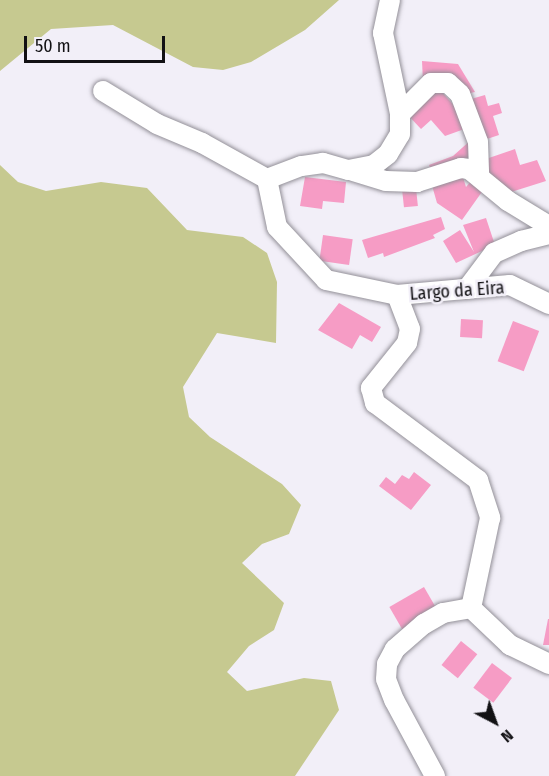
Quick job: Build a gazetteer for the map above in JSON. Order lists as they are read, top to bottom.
{
  "streets": {
    "street": ["Largo da Eira"]
  },
  "scale_bar": "50 m",
  "north": "bottom right"
}
